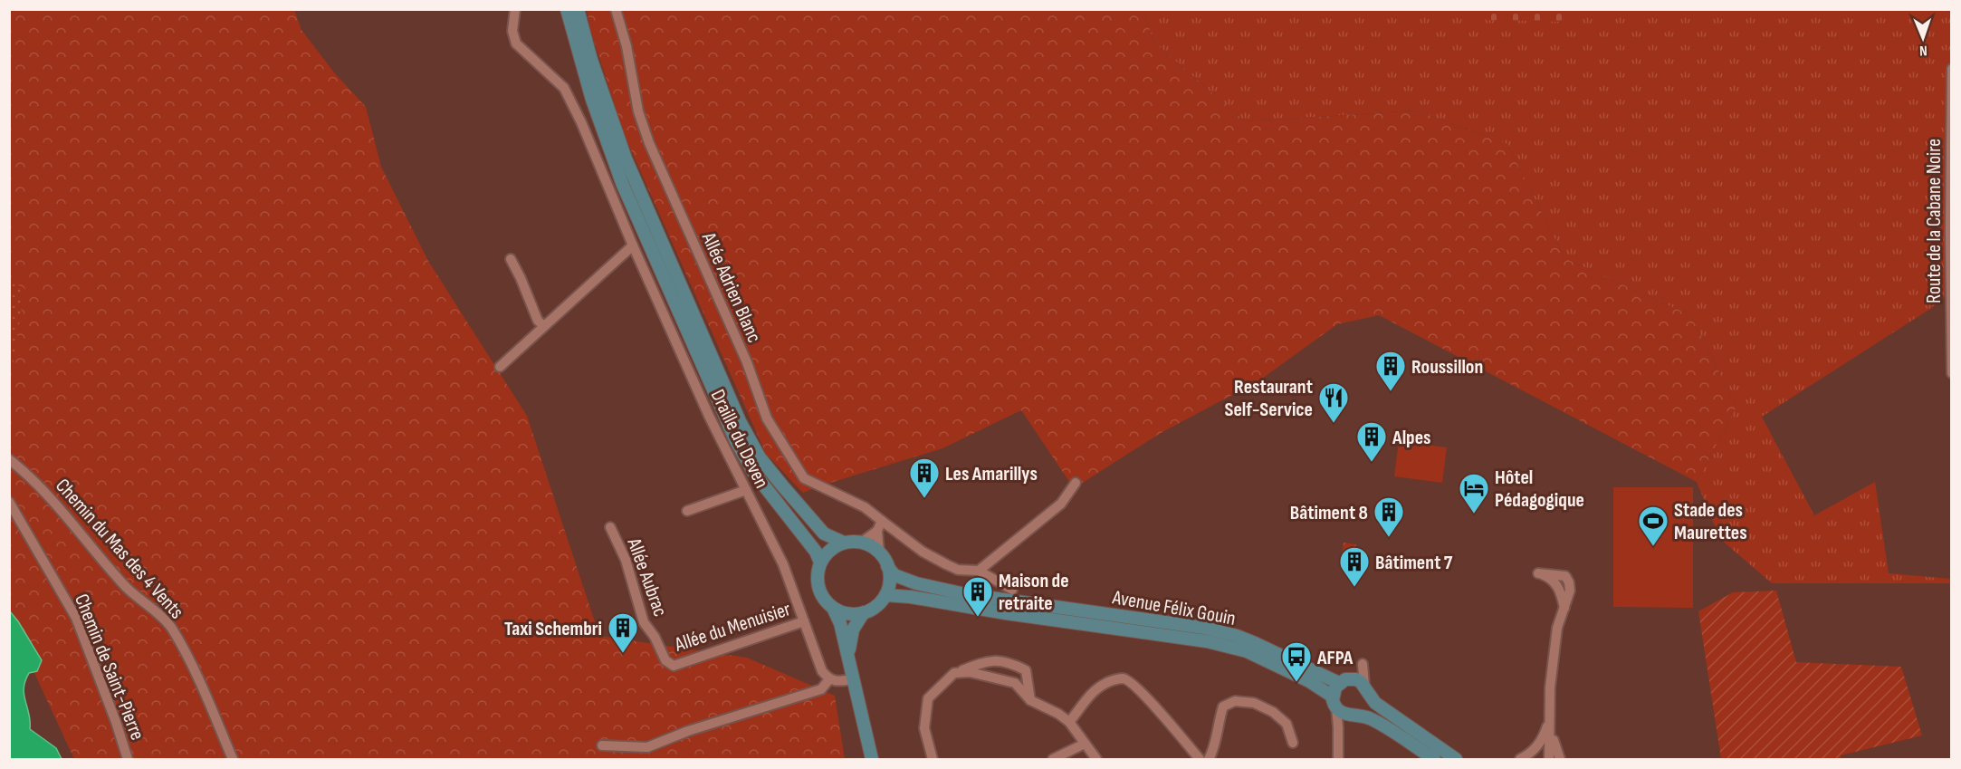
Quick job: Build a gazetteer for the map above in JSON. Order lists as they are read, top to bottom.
{
  "streets": {
    "main road": ["Avenue Félix Gouin"],
    "street": [
      "Route de la Cabane Noire",
      "Allée Adrien Blanc",
      "Draille du Deven",
      "Chemin du Mas des 4 Vents",
      "Allée Aubrac",
      "Allée du Menuisier",
      "Chemin de Saint-Pierre"
    ]
  },
  "crossings": [
    ["Draille du Deven", "Allée du Menuisier"],
    ["Allée Aubrac", "Allée du Menuisier"]
  ],
  "places": {
    "building": [
      "Roussillon",
      "Alpes",
      "Les Amarillys",
      "Bâtiment 8",
      "Bâtiment 7",
      "Maison de retraite",
      "Taxi Schembri"
    ],
    "restaurant": ["Restaurant Self-Service"],
    "hotel": ["Hôtel Pédagogique"],
    "sports": ["Stade des Maurettes"],
    "bus stop": ["AFPA"]
  },
  "north": "bottom"
}
